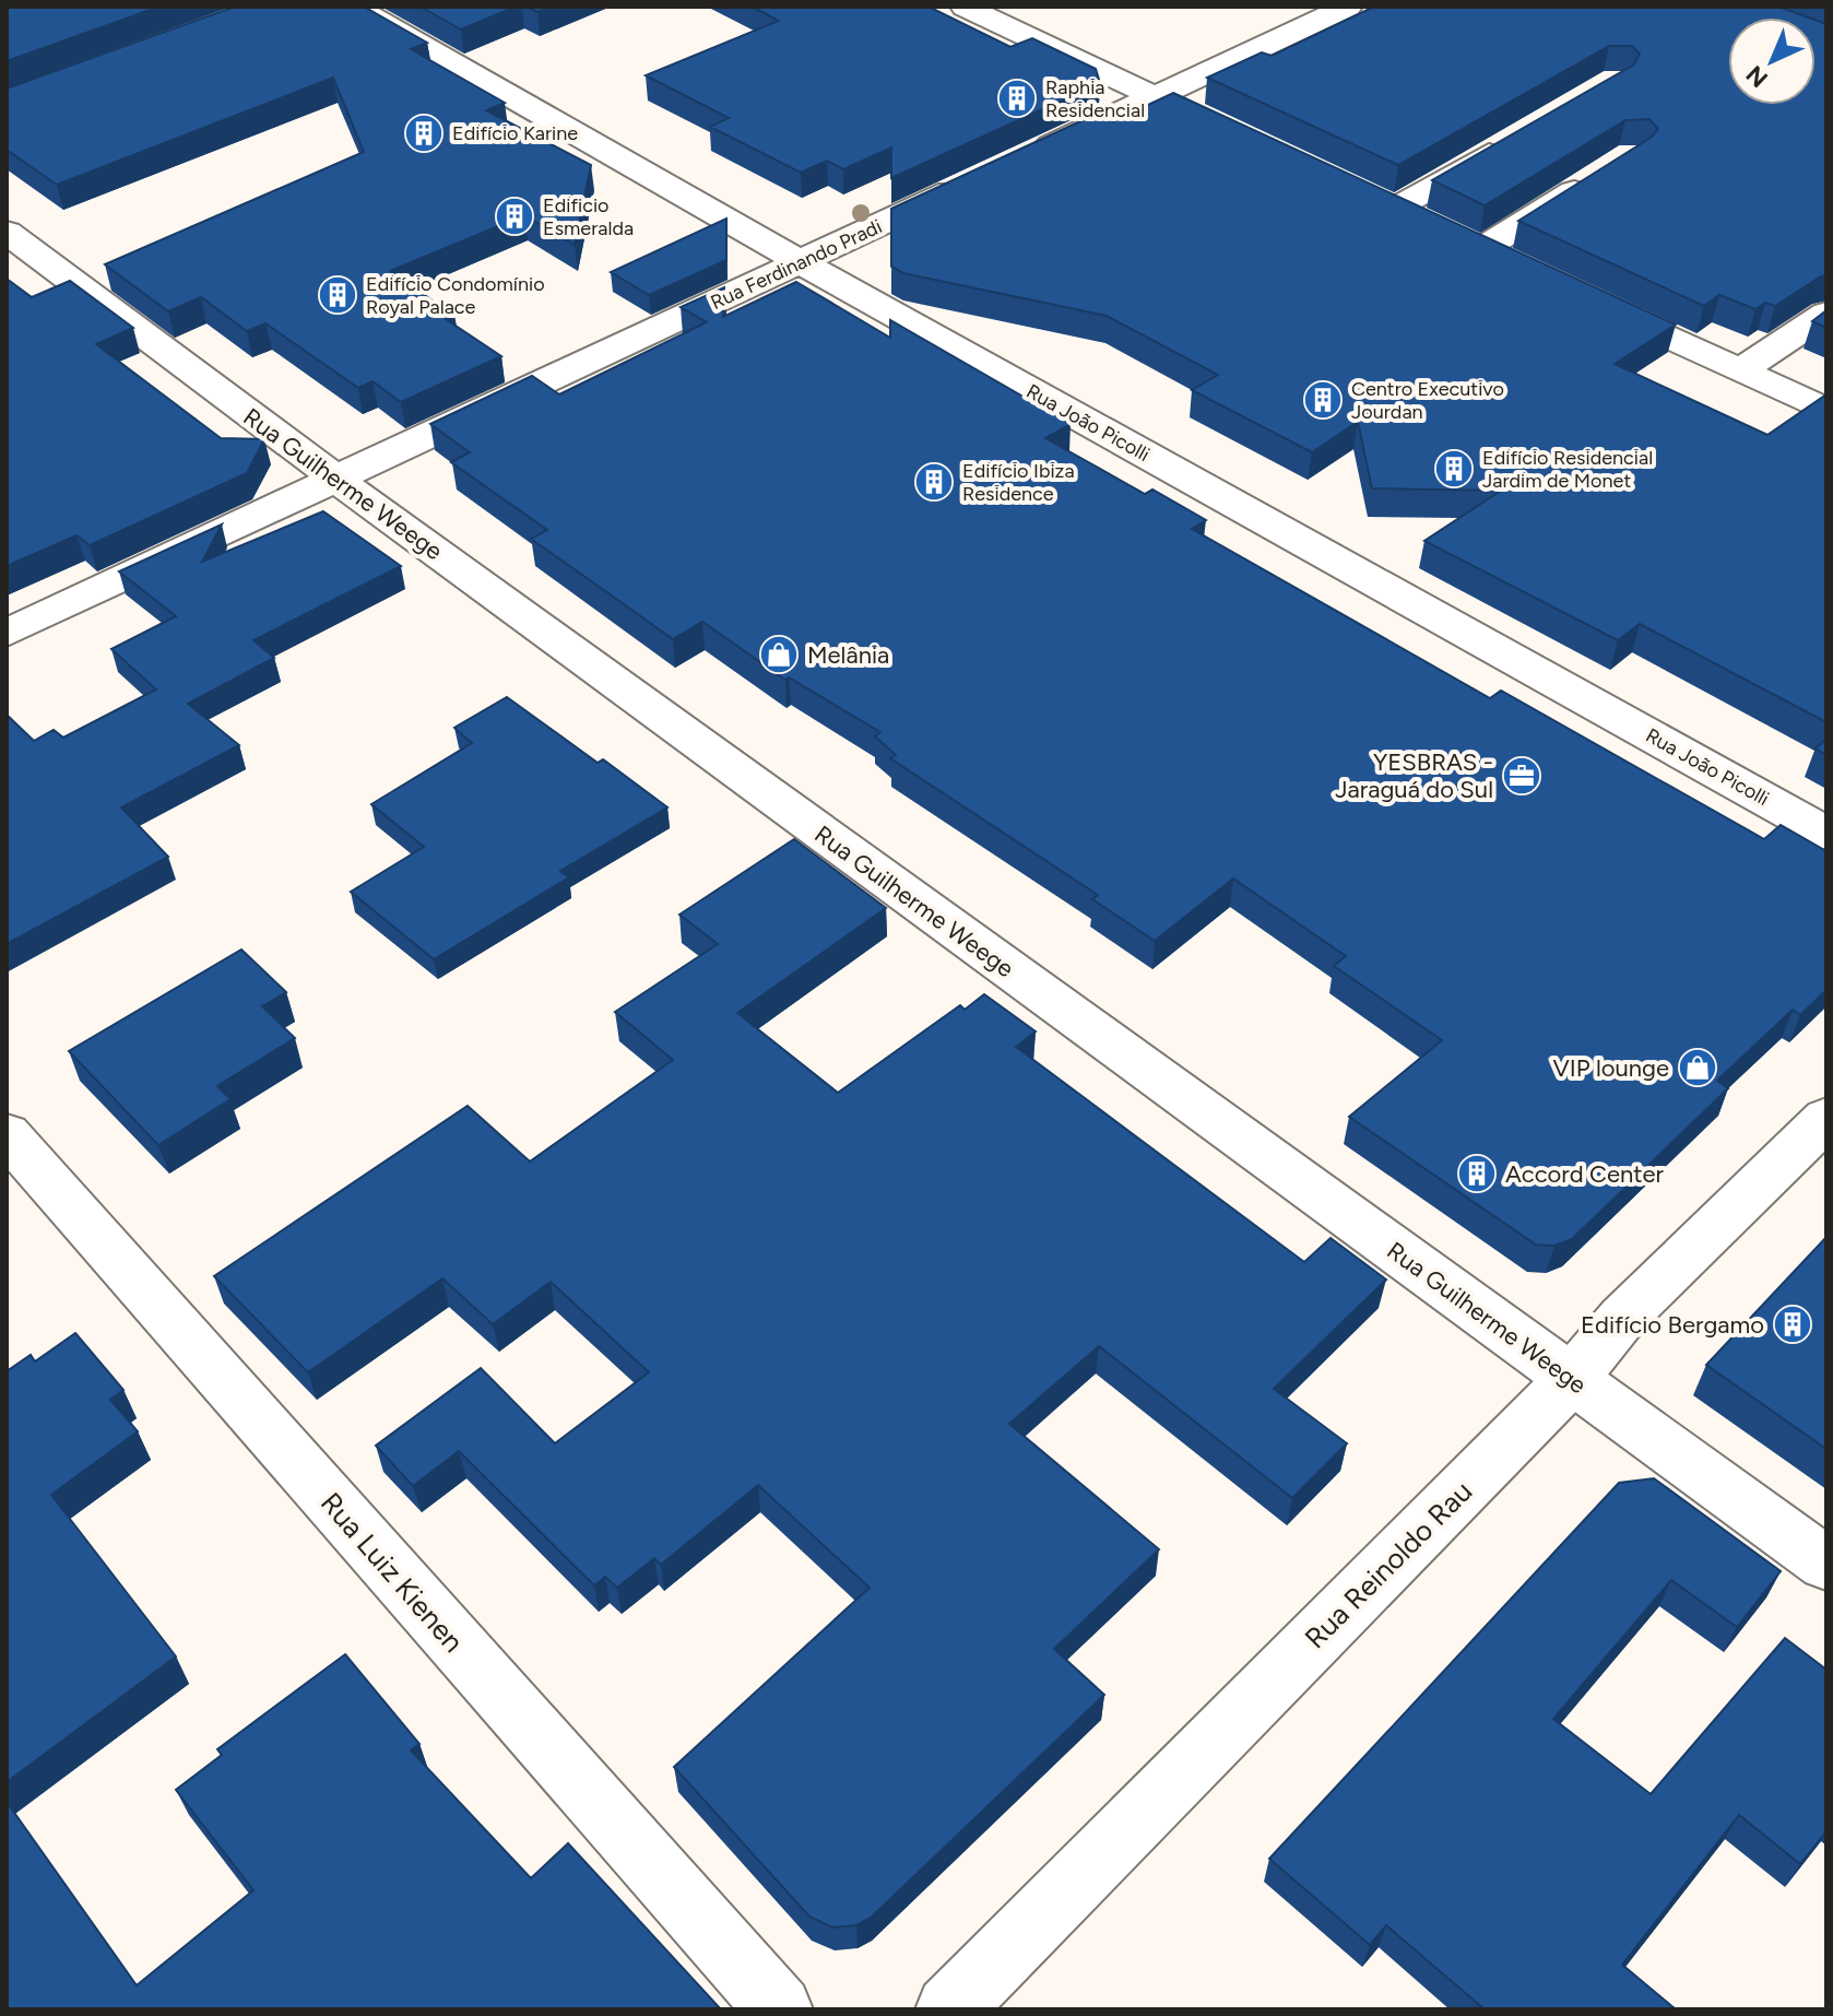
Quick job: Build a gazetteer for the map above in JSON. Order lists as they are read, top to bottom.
{
  "streets": {
    "street": [
      "Rua Ferdinando Pradi",
      "Rua João Picolli",
      "Rua Guilherme Weege",
      "Rua Reinoldo Rau",
      "Rua Luiz Kienen"
    ]
  },
  "crossings": [
    ["Rua Ferdinando Pradi", "Rua João Picolli"],
    ["Rua Ferdinando Pradi", "Rua Guilherme Weege"],
    ["Rua Guilherme Weege", "Rua Reinoldo Rau"]
  ],
  "places": {
    "building": [
      "Raphia Residencial",
      "Edifício Karine",
      "Edificio Esmeralda",
      "Edifício Condomínio Royal Palace",
      "Centro Executivo Jourdan",
      "Edifício Residencial Jardim de Monet",
      "Edifício Ibiza Residence",
      "Accord Center",
      "Edifício Bergamo"
    ],
    "shop": ["Melânia", "VIP lounge"],
    "office": ["YESBRAS - Jaraguá do Sul"]
  },
  "north": "bottom left"
}
